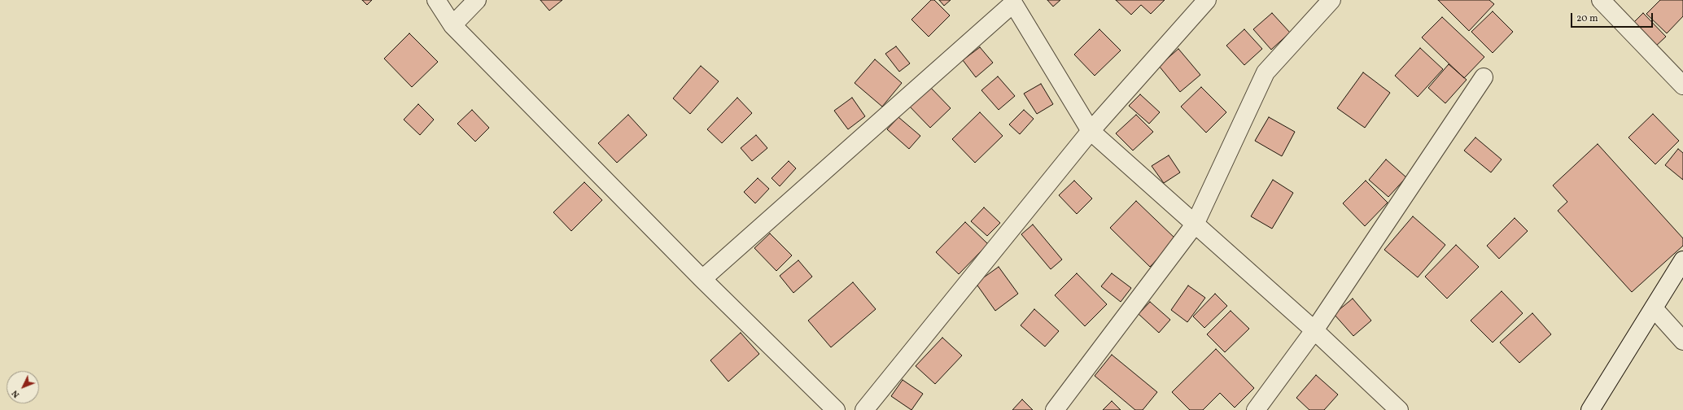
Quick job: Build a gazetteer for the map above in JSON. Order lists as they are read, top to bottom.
{
  "scale_bar": "20 m",
  "north": "bottom left"
}
